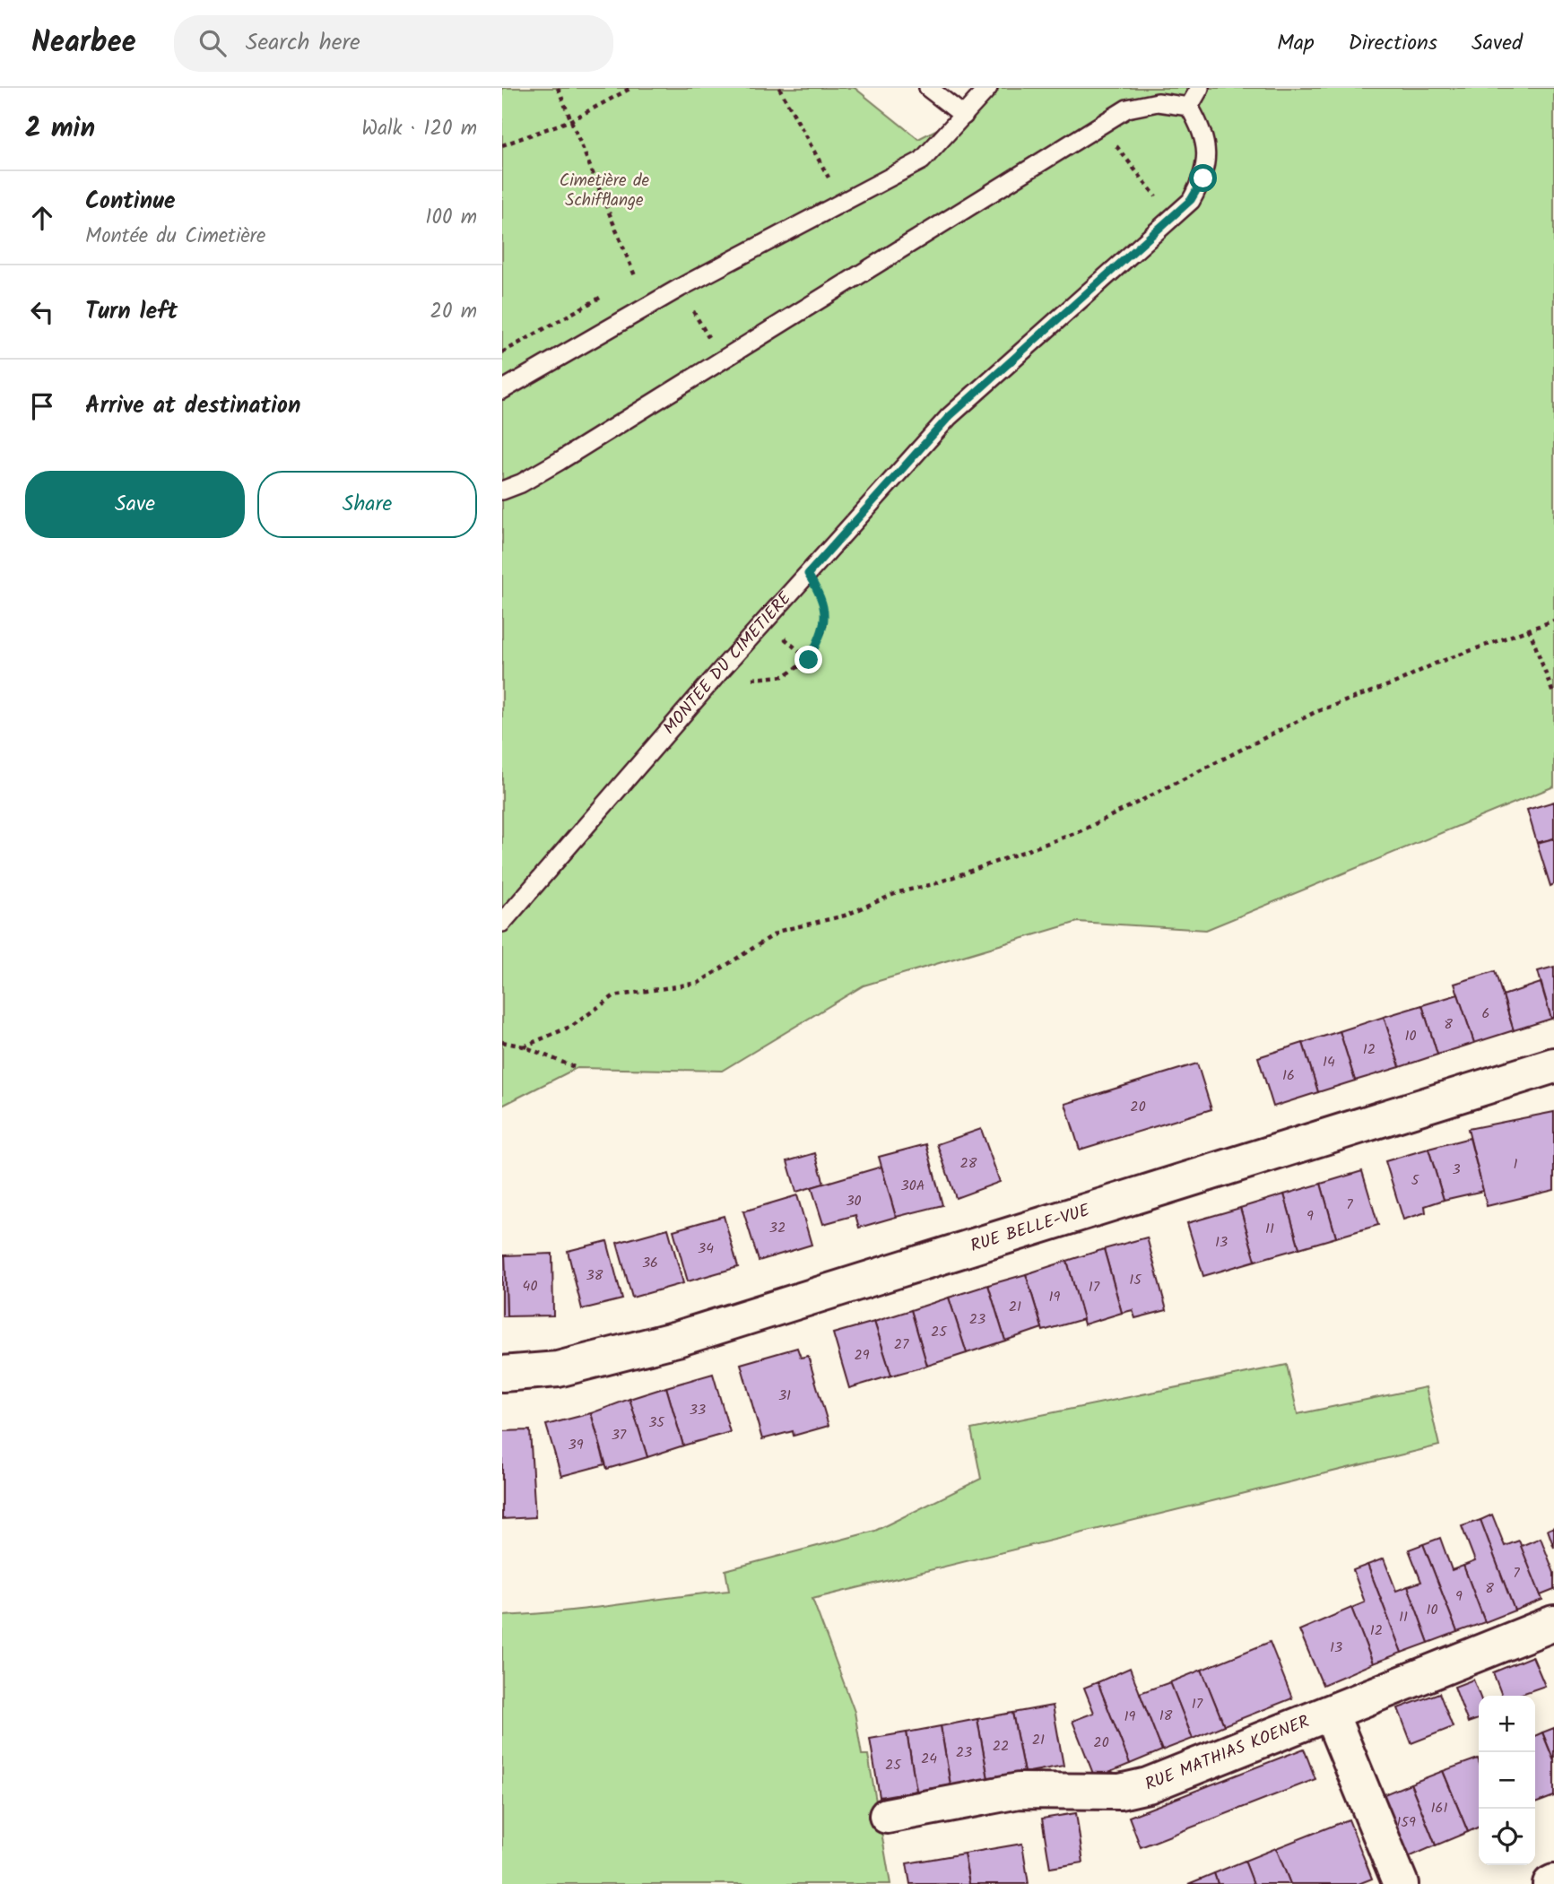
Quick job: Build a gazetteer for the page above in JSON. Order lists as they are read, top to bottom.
{
  "streets": {
    "street": ["RUE BELLE-VUE", "RUE MATHIAS KOENER"],
    "lane": ["MONTÉE DU CIMETIÈRE"]
  },
  "parks": ["Cimetière de Schifflange"],
  "house_numbers": [
    "6",
    "8",
    "10",
    "12",
    "14",
    "16",
    "20",
    "28",
    "1",
    "3",
    "5",
    "30A",
    "30",
    "7",
    "9",
    "32",
    "11",
    "13",
    "34",
    "36",
    "38",
    "15",
    "40",
    "17",
    "19",
    "21",
    "23",
    "25",
    "27",
    "29",
    "31",
    "33",
    "35",
    "37",
    "39",
    "7",
    "8",
    "9",
    "10",
    "11",
    "12",
    "13",
    "17",
    "18",
    "19",
    "21",
    "20",
    "22",
    "23",
    "24",
    "25",
    "161",
    "159"
  ],
  "page": {
    "header": "Nearbee",
    "search": "Search here",
    "nav": ["Map", "Directions", "Saved"],
    "heading": ["2 min", "Walk · 120 m"],
    "list": [
      ["Continue", "Montée du Cimetière", "100 m"],
      ["Turn left", "20 m"],
      "Arrive at destination"
    ],
    "buttons": ["Save", "Share"],
    "map_buttons": ["+", "−"]
  }
}
